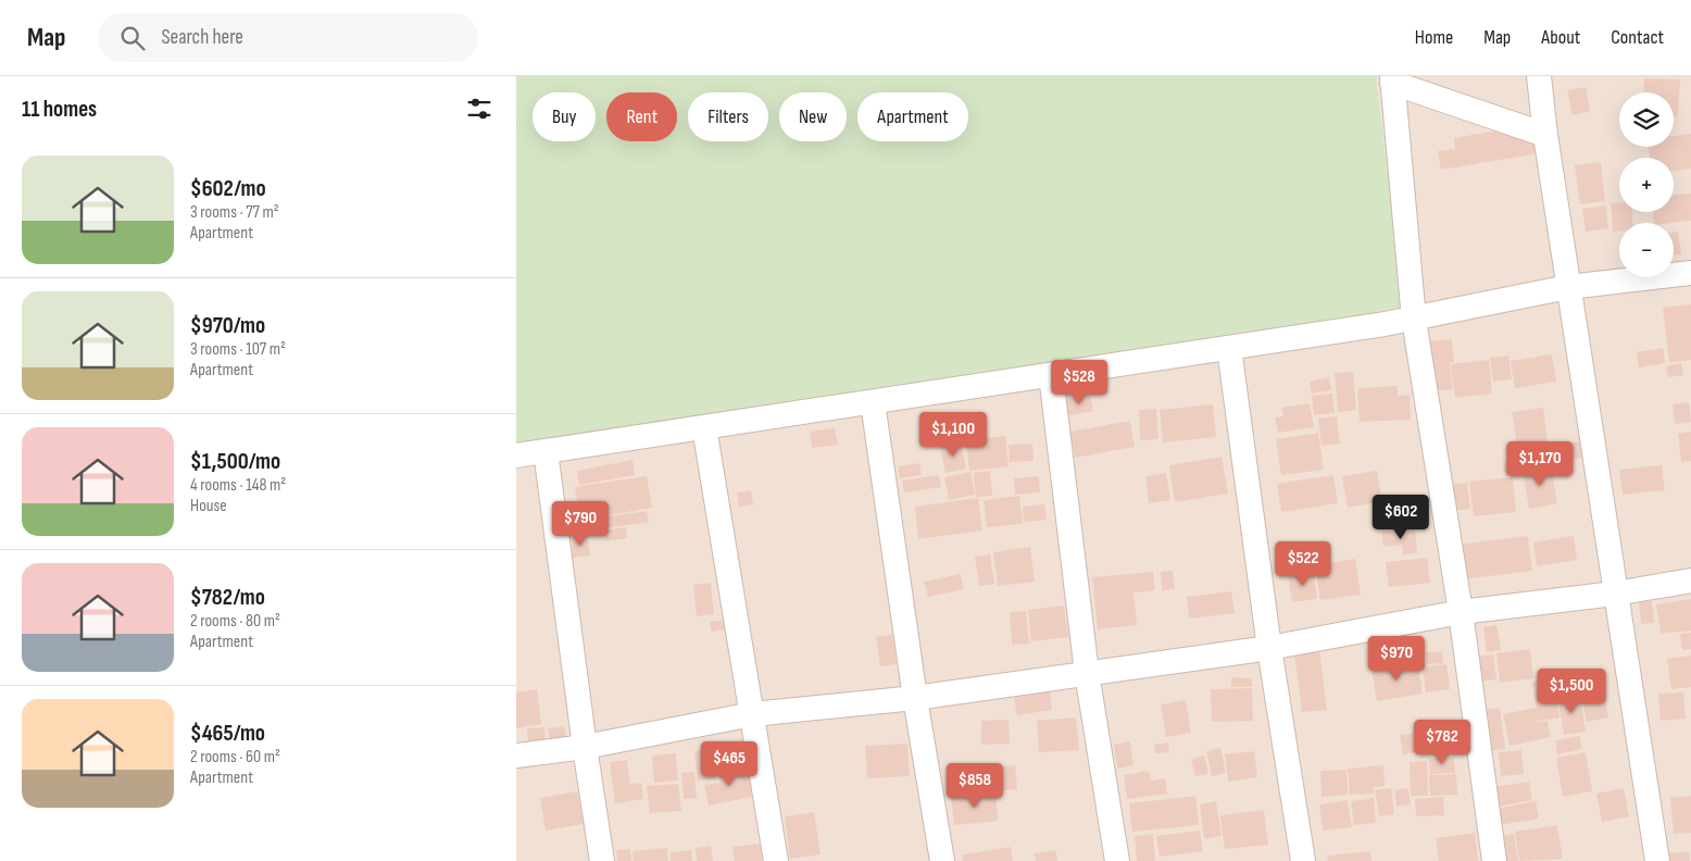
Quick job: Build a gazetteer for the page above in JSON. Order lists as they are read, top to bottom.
{
  "page": {
    "header": "Map",
    "search": "Search here",
    "nav": [
      "Home",
      "Map",
      "About",
      "Contact"
    ],
    "heading": "11 homes",
    "map_buttons": ["+", "−"],
    "chip": [
      "Buy",
      "Rent",
      "Filters",
      "New",
      "Apartment"
    ],
    "list": [
      {
        "name": "$602/mo",
        "note": "3 rooms · 77 m² · Apartment"
      },
      {
        "name": "$970/mo",
        "note": "3 rooms · 107 m² · Apartment"
      },
      {
        "name": "$1,500/mo",
        "note": "4 rooms · 148 m² · House"
      },
      {
        "name": "$782/mo",
        "note": "2 rooms · 80 m² · Apartment"
      },
      {
        "name": "$465/mo",
        "note": "2 rooms · 60 m² · Apartment"
      }
    ],
    "price": [
      "$528",
      "$1,100",
      "$1,170",
      "$602",
      "$790",
      "$522",
      "$970",
      "$1,500",
      "$782",
      "$465",
      "$858"
    ]
  }
}
